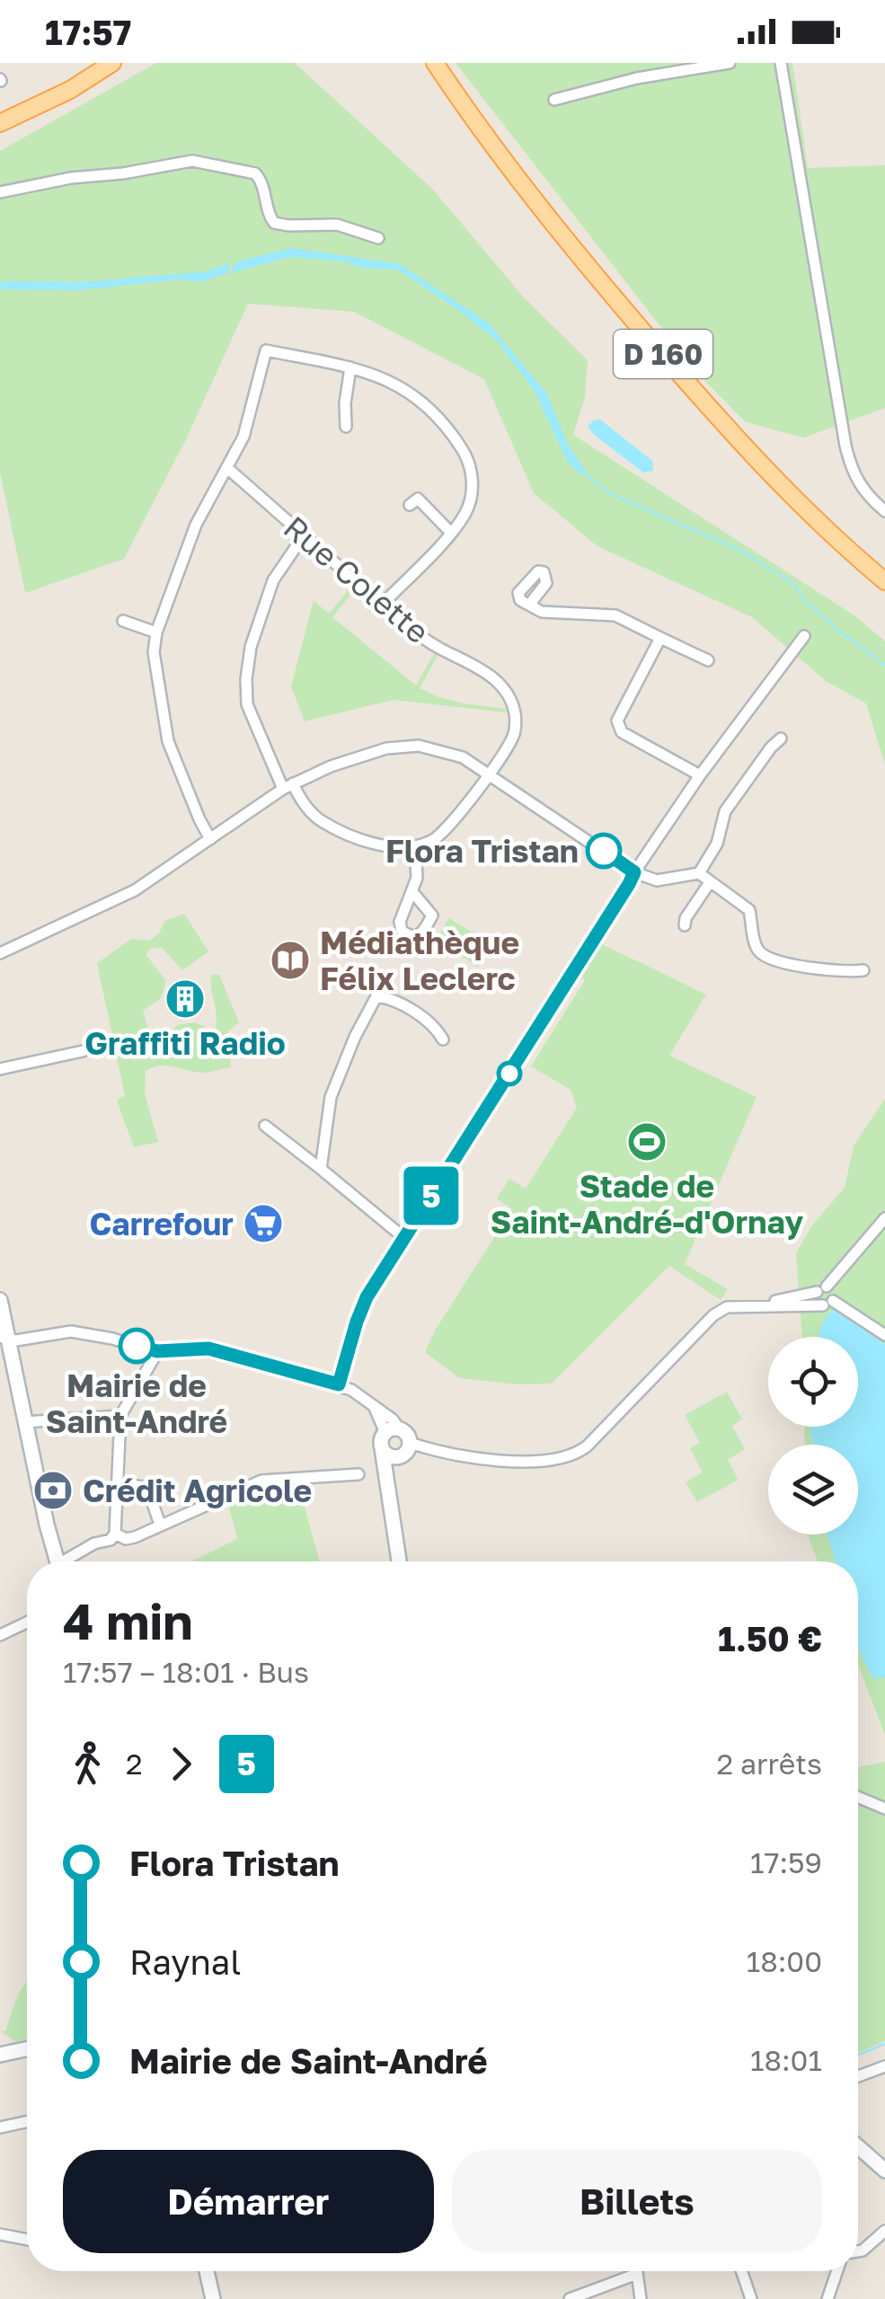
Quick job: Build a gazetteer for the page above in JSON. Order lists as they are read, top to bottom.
{
  "streets": {
    "main road": ["D 160"],
    "street": ["Rue Colette"]
  },
  "places": {
    "other": ["Flora Tristan", "Mairie de Saint-André"],
    "library": ["Médiathèque Félix Leclerc"],
    "building": ["Graffiti Radio"],
    "sports": ["Stade de Saint-André-d'Ornay"],
    "supermarket": ["Carrefour"],
    "bank": ["Crédit Agricole"]
  },
  "lines": ["bus line 5"],
  "page": {
    "status": "17:57",
    "on_map": "5",
    "heading": ["4 min", "17:57 – 18:01 · Bus", "1.50 €"],
    "legs": ["2", "5", "2 arrêts"],
    "list": [
      {
        "name": "Flora Tristan",
        "value": "17:59"
      },
      {
        "name": "Raynal",
        "value": "18:00"
      },
      {
        "name": "Mairie de Saint-André",
        "value": "18:01"
      }
    ],
    "buttons": ["Démarrer", "Billets"]
  }
}
